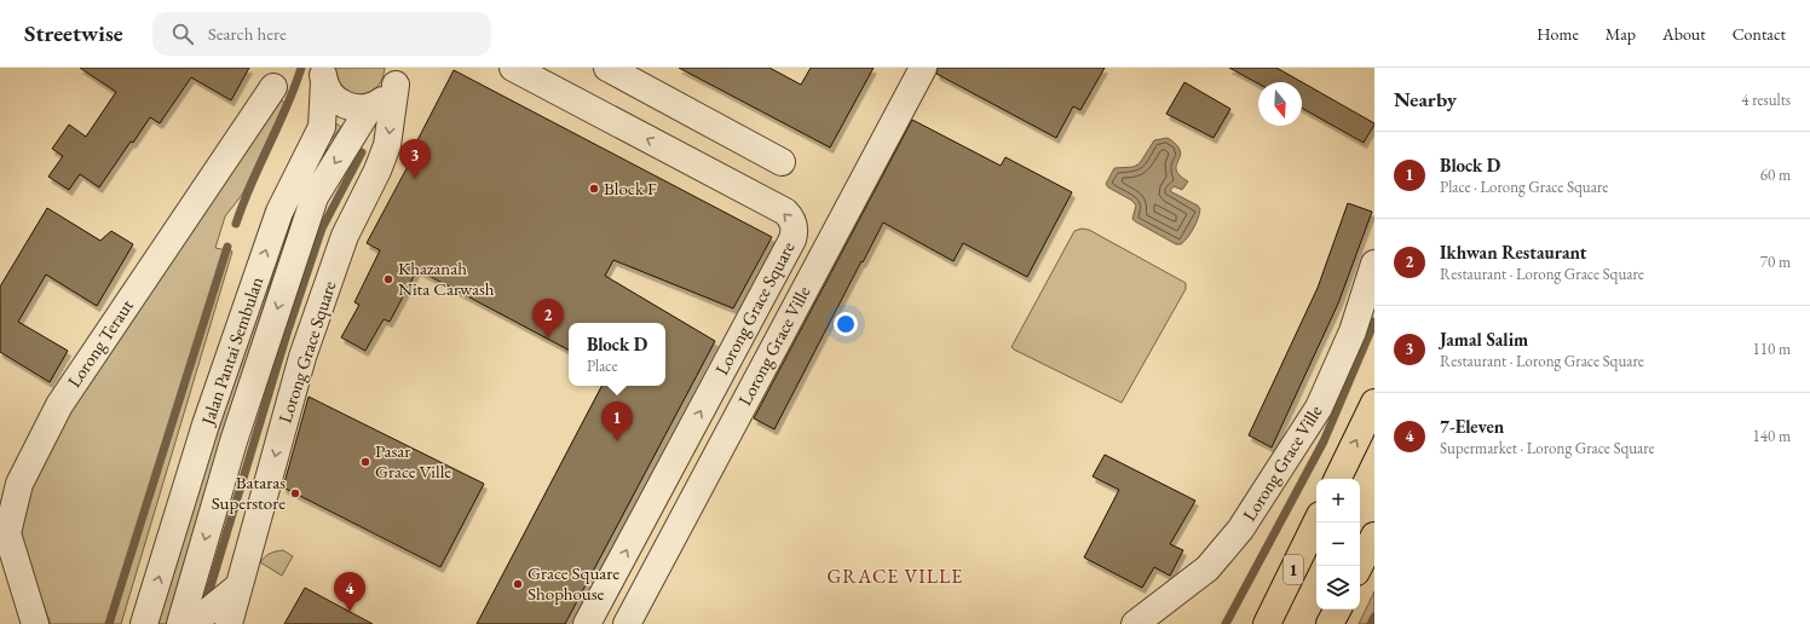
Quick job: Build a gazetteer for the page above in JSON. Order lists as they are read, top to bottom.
{
  "streets": {
    "highway": ["1"],
    "street": [
      "Lorong Grace Square",
      "Lorong Teraut",
      "Lorong Grace Ville",
      "Jalan Pantai Sembulan"
    ]
  },
  "districts": ["GRACE VILLE"],
  "places": [
    "Block F",
    "Khazanah Nita Carwash",
    "Pasar Grace Ville",
    "Bataras Superstore",
    "Grace Square Shophouse"
  ],
  "north": "bottom",
  "page": {
    "header": "Streetwise",
    "search": "Search here",
    "nav": [
      "Home",
      "Map",
      "About",
      "Contact"
    ],
    "heading": ["Nearby", "4 results"],
    "list": [
      {
        "mark": "1",
        "name": "Block D",
        "note": "Place · Lorong Grace Square",
        "value": "60 m"
      },
      {
        "mark": "2",
        "name": "Ikhwan Restaurant",
        "note": "Restaurant · Lorong Grace Square",
        "value": "70 m"
      },
      {
        "mark": "3",
        "name": "Jamal Salim",
        "note": "Restaurant · Lorong Grace Square",
        "value": "110 m"
      },
      {
        "mark": "4",
        "name": "7-Eleven",
        "note": "Supermarket · Lorong Grace Square",
        "value": "140 m"
      }
    ],
    "pins": [
      "3",
      "2",
      "1",
      "4"
    ],
    "popup": ["Block D", "Place"],
    "map_buttons": ["+", "−"]
  }
}
